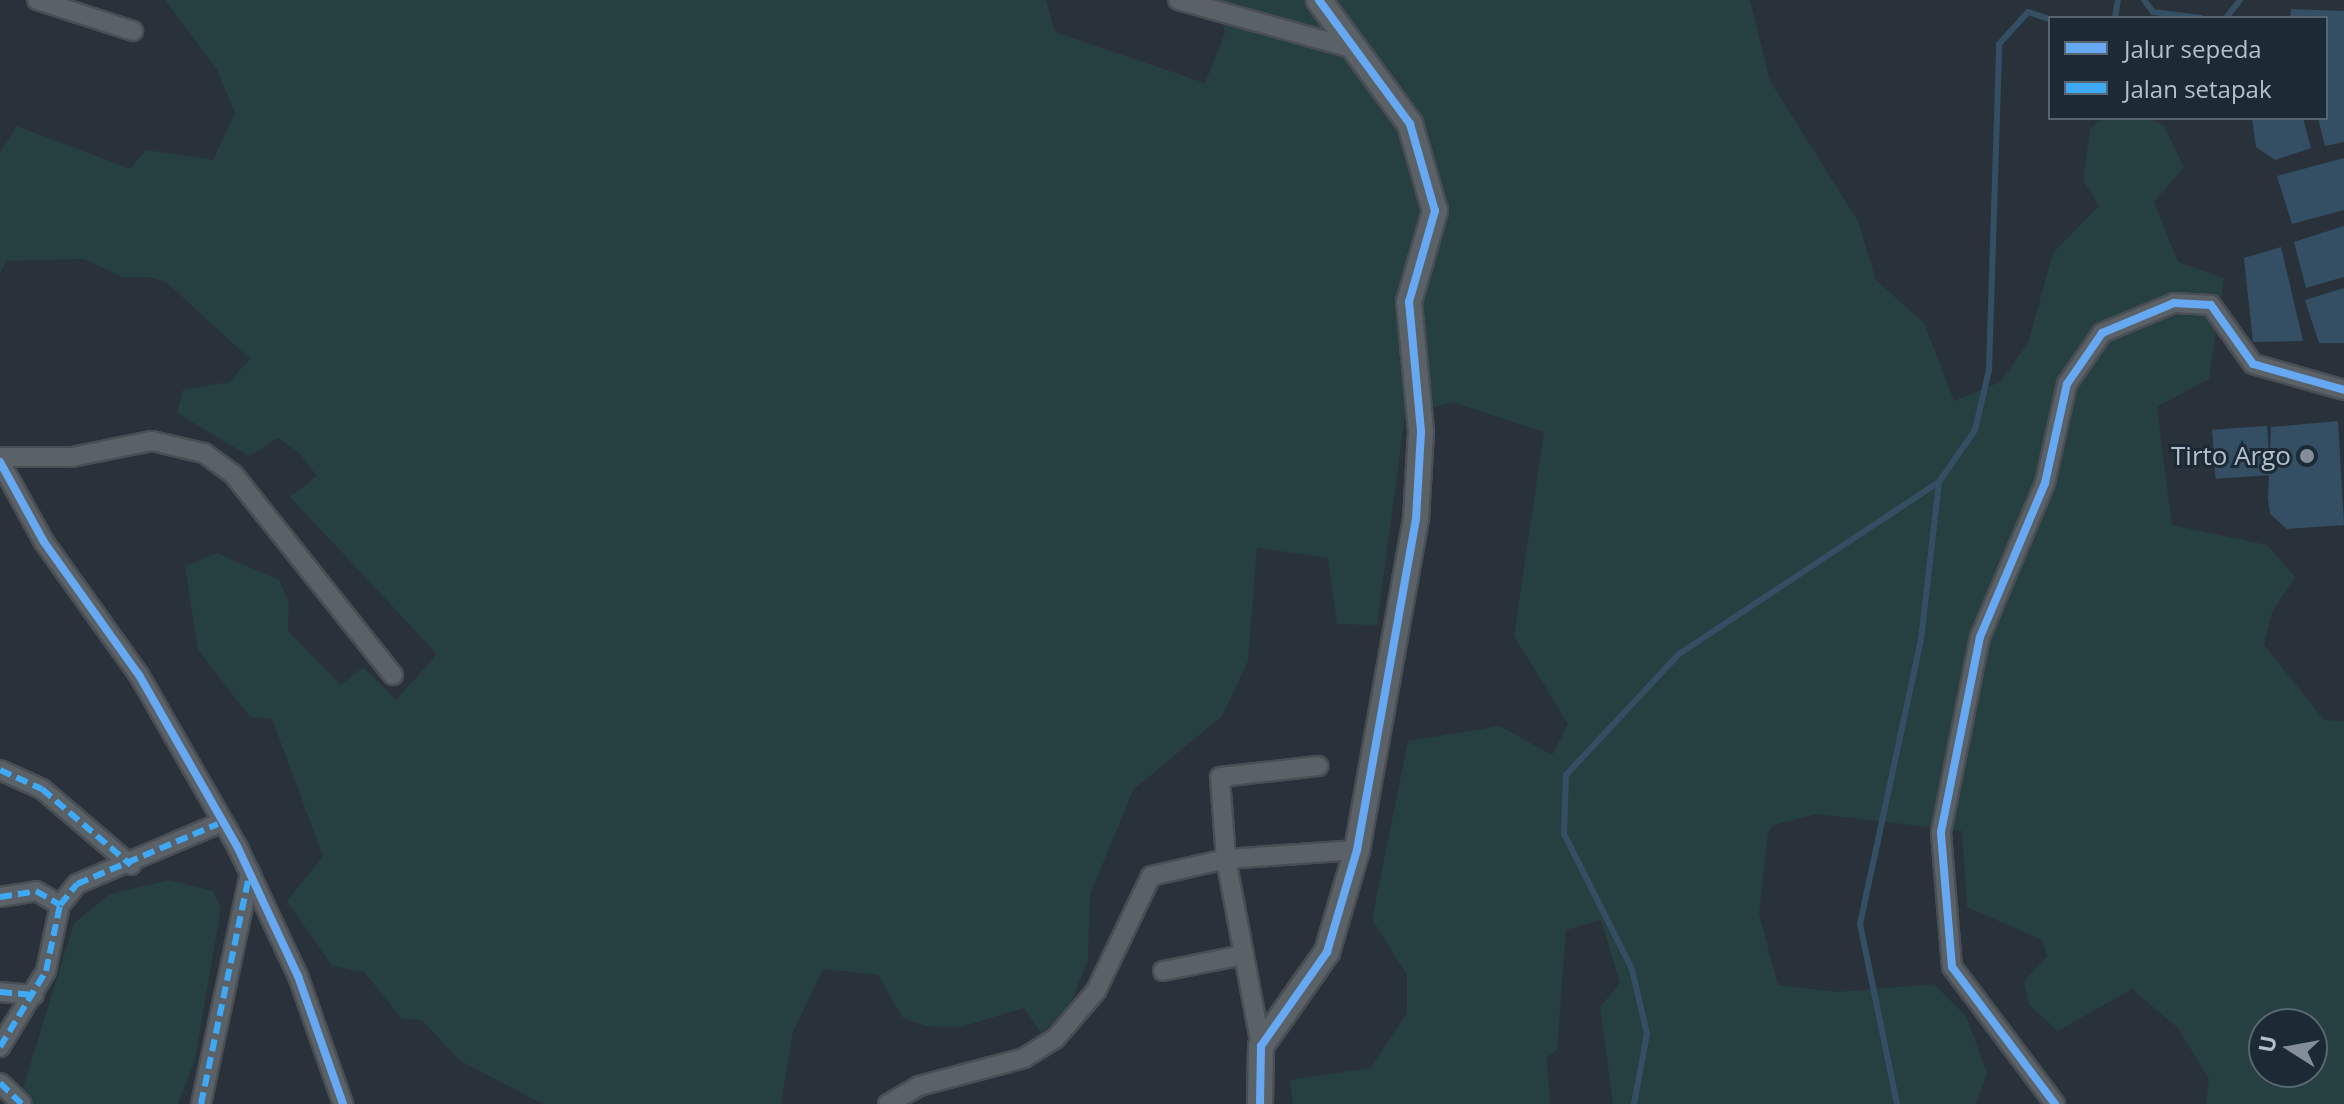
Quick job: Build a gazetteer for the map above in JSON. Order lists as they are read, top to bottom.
{
  "places": ["Tirto Argo"],
  "legend": ["Jalur sepeda", "Jalan setapak"],
  "north": "left"
}
